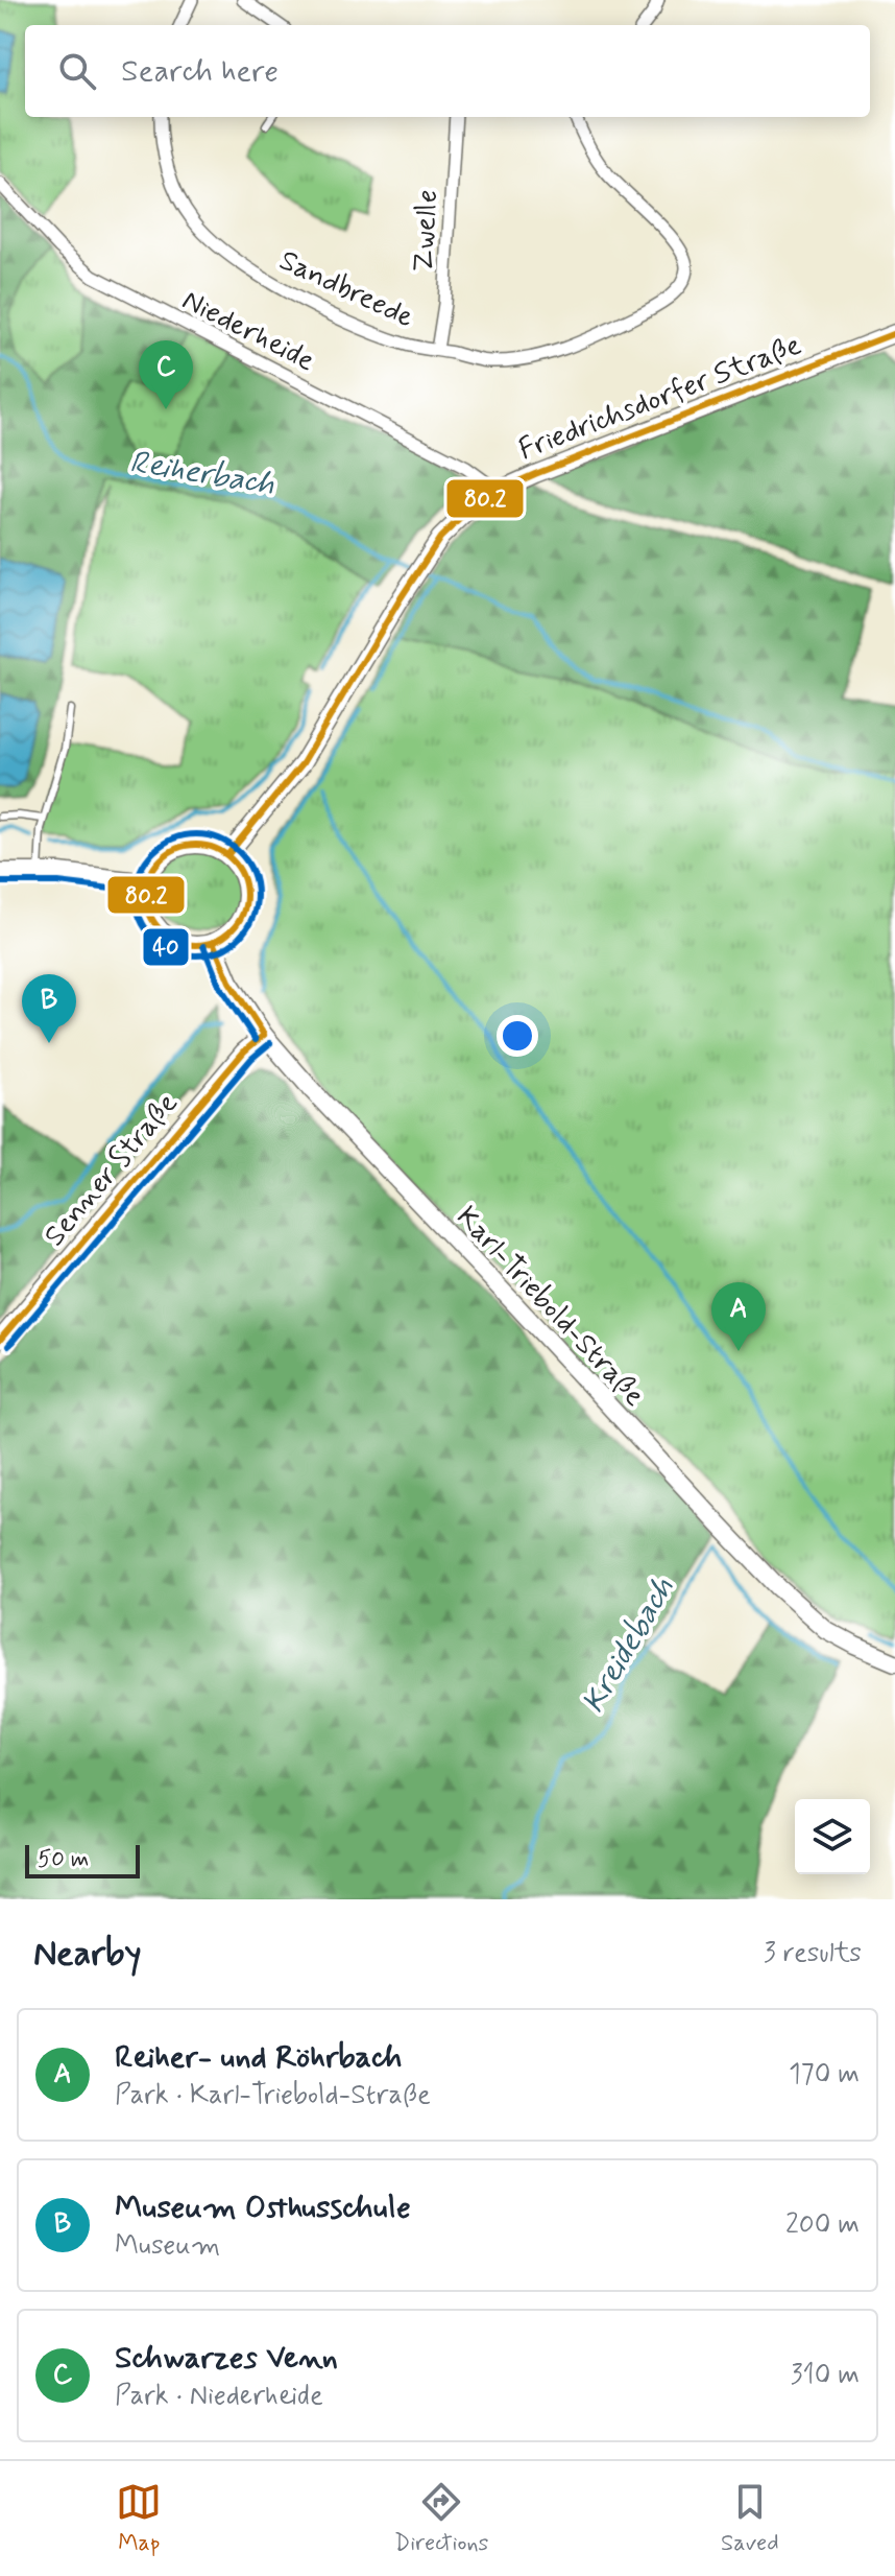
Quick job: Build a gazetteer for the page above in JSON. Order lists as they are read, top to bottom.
{
  "streets": {
    "street": [
      "Zwelle",
      "Sandbreede",
      "Niederheide",
      "Friedrichsdorfer Straße",
      "Senner Straße",
      "Karl-Triebold-Straße"
    ]
  },
  "crossings": [
    ["Zwelle", "Sandbreede"],
    ["Niederheide", "Friedrichsdorfer Straße"],
    ["Friedrichsdorfer Straße", "Karl-Triebold-Straße"],
    ["Senner Straße", "Karl-Triebold-Straße"]
  ],
  "water": ["Reiherbach", "Kreidebach"],
  "lines": ["transit line 80.2", "transit line 40"],
  "scale_bar": "50 m",
  "page": {
    "search": "Search here",
    "pins": ["C", "B", "A"],
    "scale": "50 m",
    "heading": ["Nearby", "3 results"],
    "list": [
      {
        "mark": "A",
        "name": "Reiher- und Röhrbach",
        "note": "Park · Karl-Triebold-Straße",
        "value": "170 m"
      },
      {
        "mark": "B",
        "name": "Museum Osthusschule",
        "note": "Museum",
        "value": "200 m"
      },
      {
        "mark": "C",
        "name": "Schwarzes Venn",
        "note": "Park · Niederheide",
        "value": "310 m"
      }
    ],
    "nav": ["Map", "Directions", "Saved"]
  }
}
